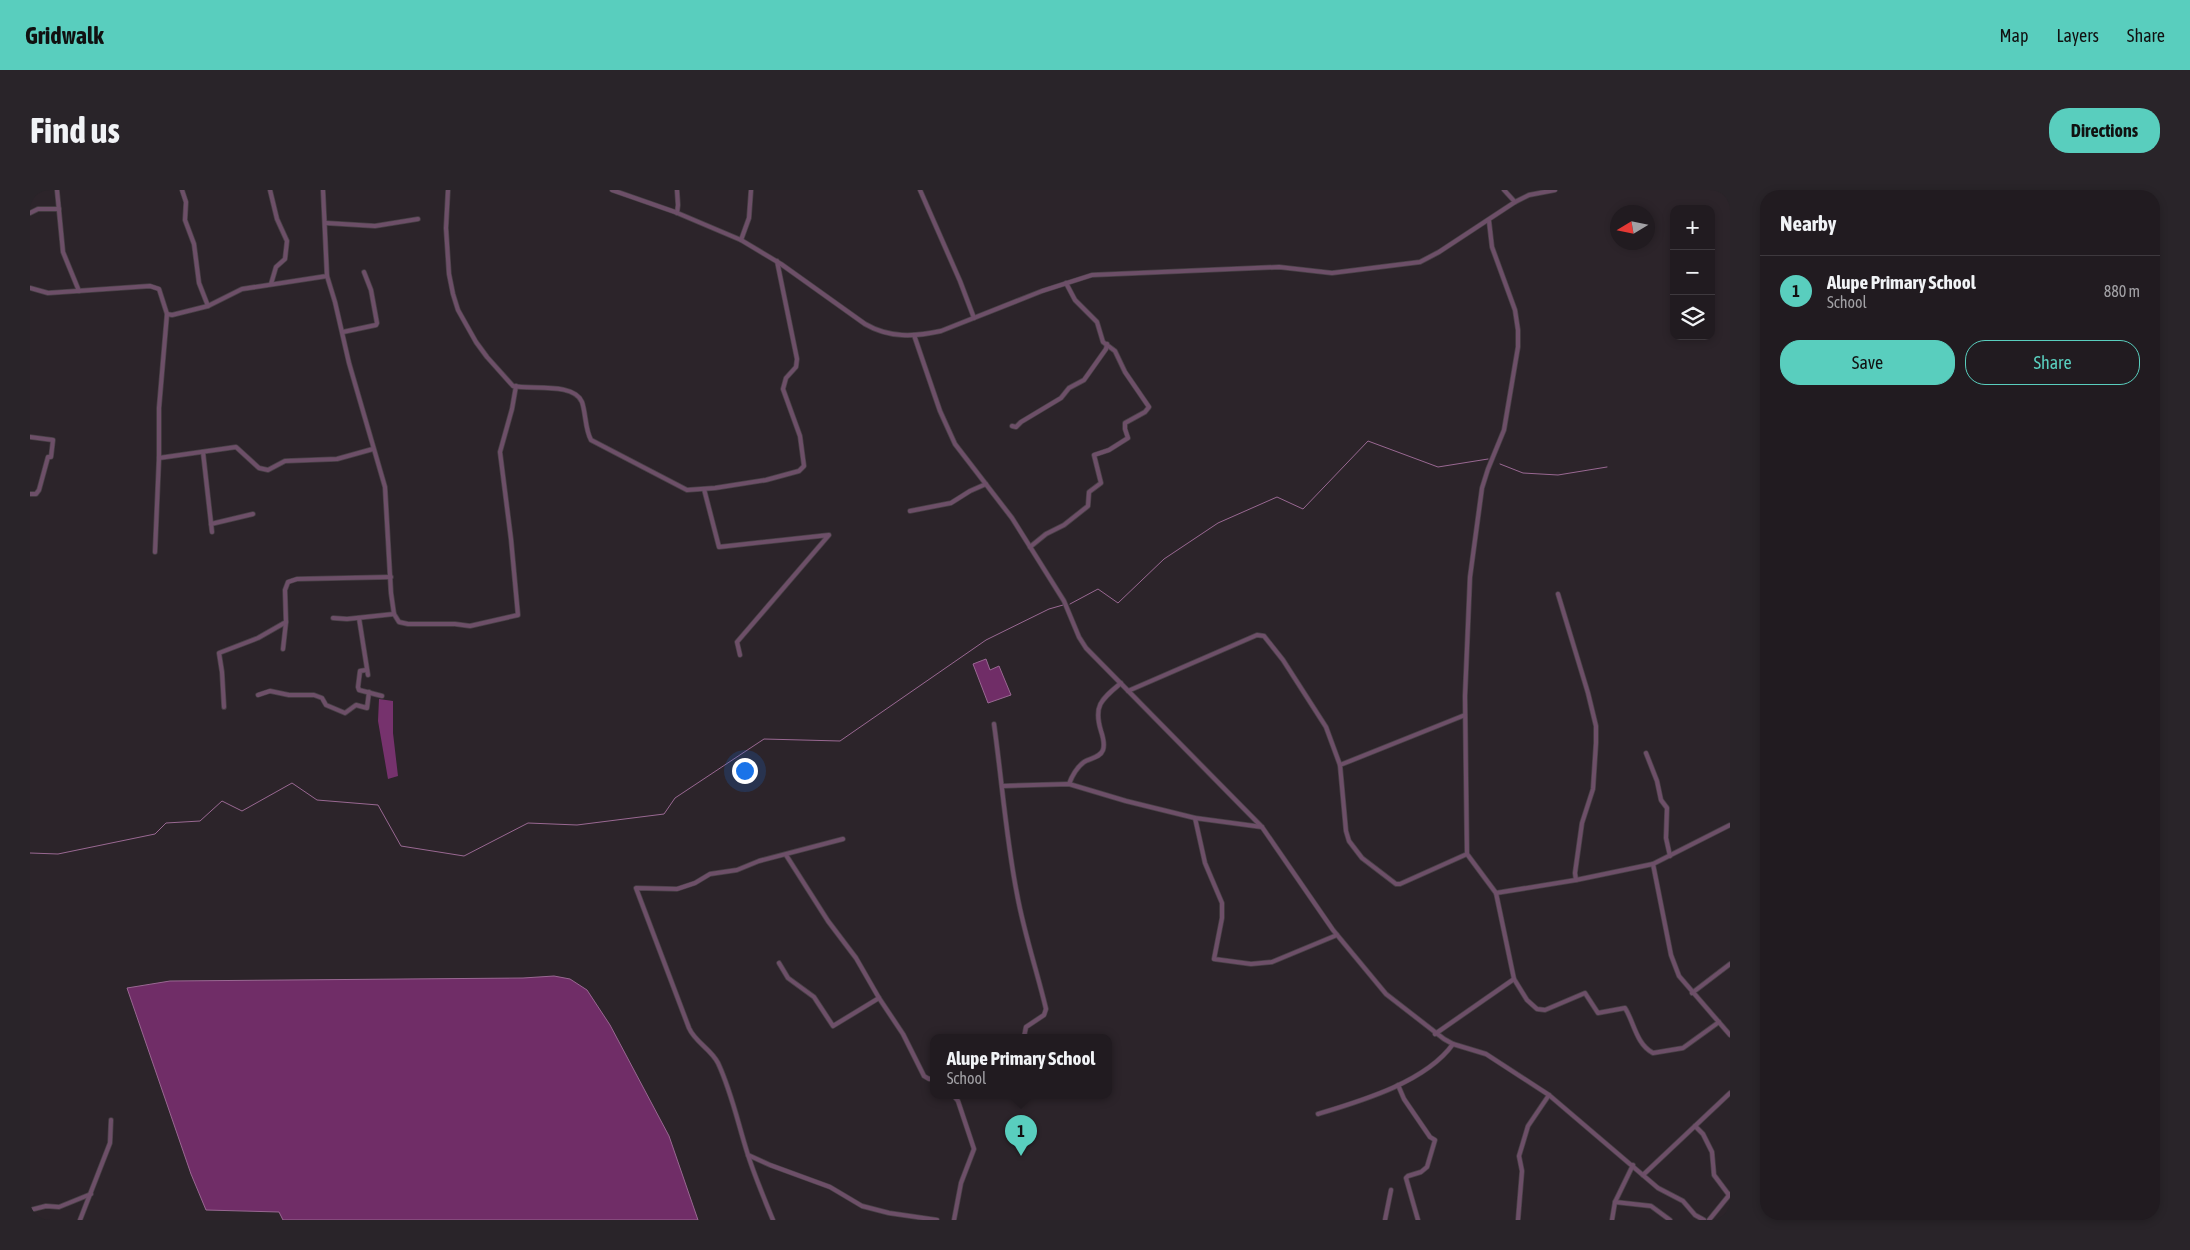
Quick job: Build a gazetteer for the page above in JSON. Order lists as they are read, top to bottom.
{
  "north": "left",
  "page": {
    "header": "Gridwalk",
    "nav": ["Map", "Layers", "Share"],
    "buttons": [
      "Directions",
      ["Save", "Share"]
    ],
    "title": "Find us",
    "heading": "Nearby",
    "map_buttons": ["+", "−"],
    "list": [
      {
        "mark": "1",
        "name": "Alupe Primary School",
        "note": "School",
        "value": "880 m"
      }
    ],
    "popup": ["Alupe Primary School", "School"],
    "pins": "1"
  }
}
